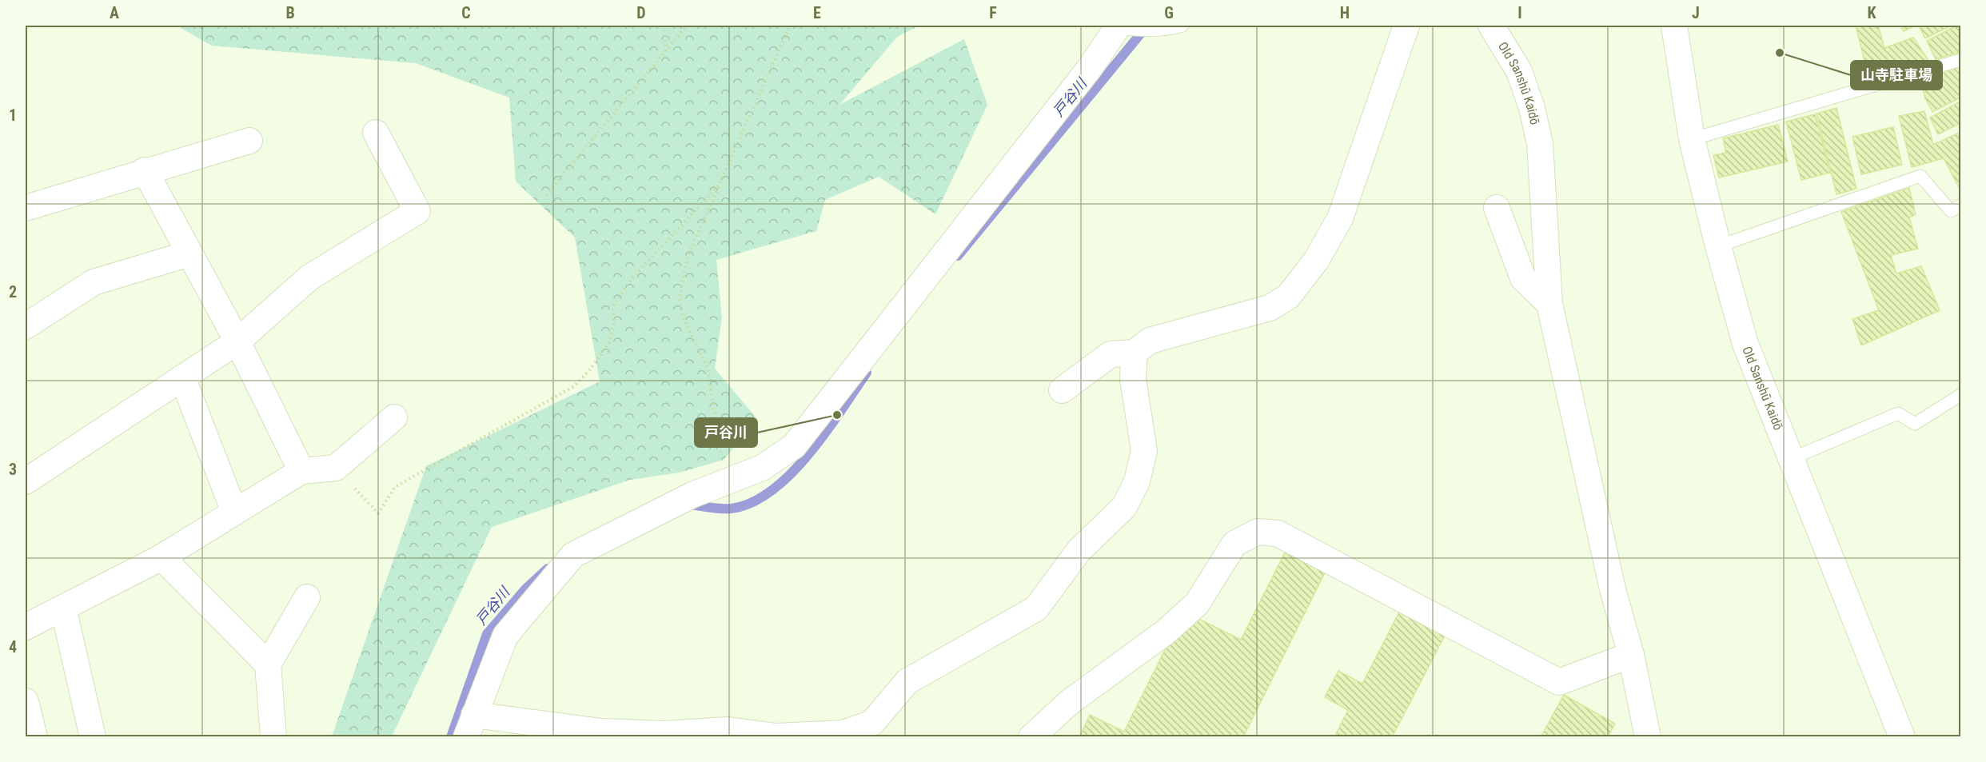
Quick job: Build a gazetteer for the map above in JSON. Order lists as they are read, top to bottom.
{
  "streets": {
    "street": ["Old Sanshū Kaidō"]
  },
  "water": ["戸谷川"],
  "places": ["山寺駐車場", "戸谷川"],
  "grid": {
    "columns": [
      "A",
      "B",
      "C",
      "D",
      "E",
      "F",
      "G",
      "H",
      "I",
      "J",
      "K"
    ],
    "rows": [
      "1",
      "2",
      "3",
      "4"
    ]
  }
}
